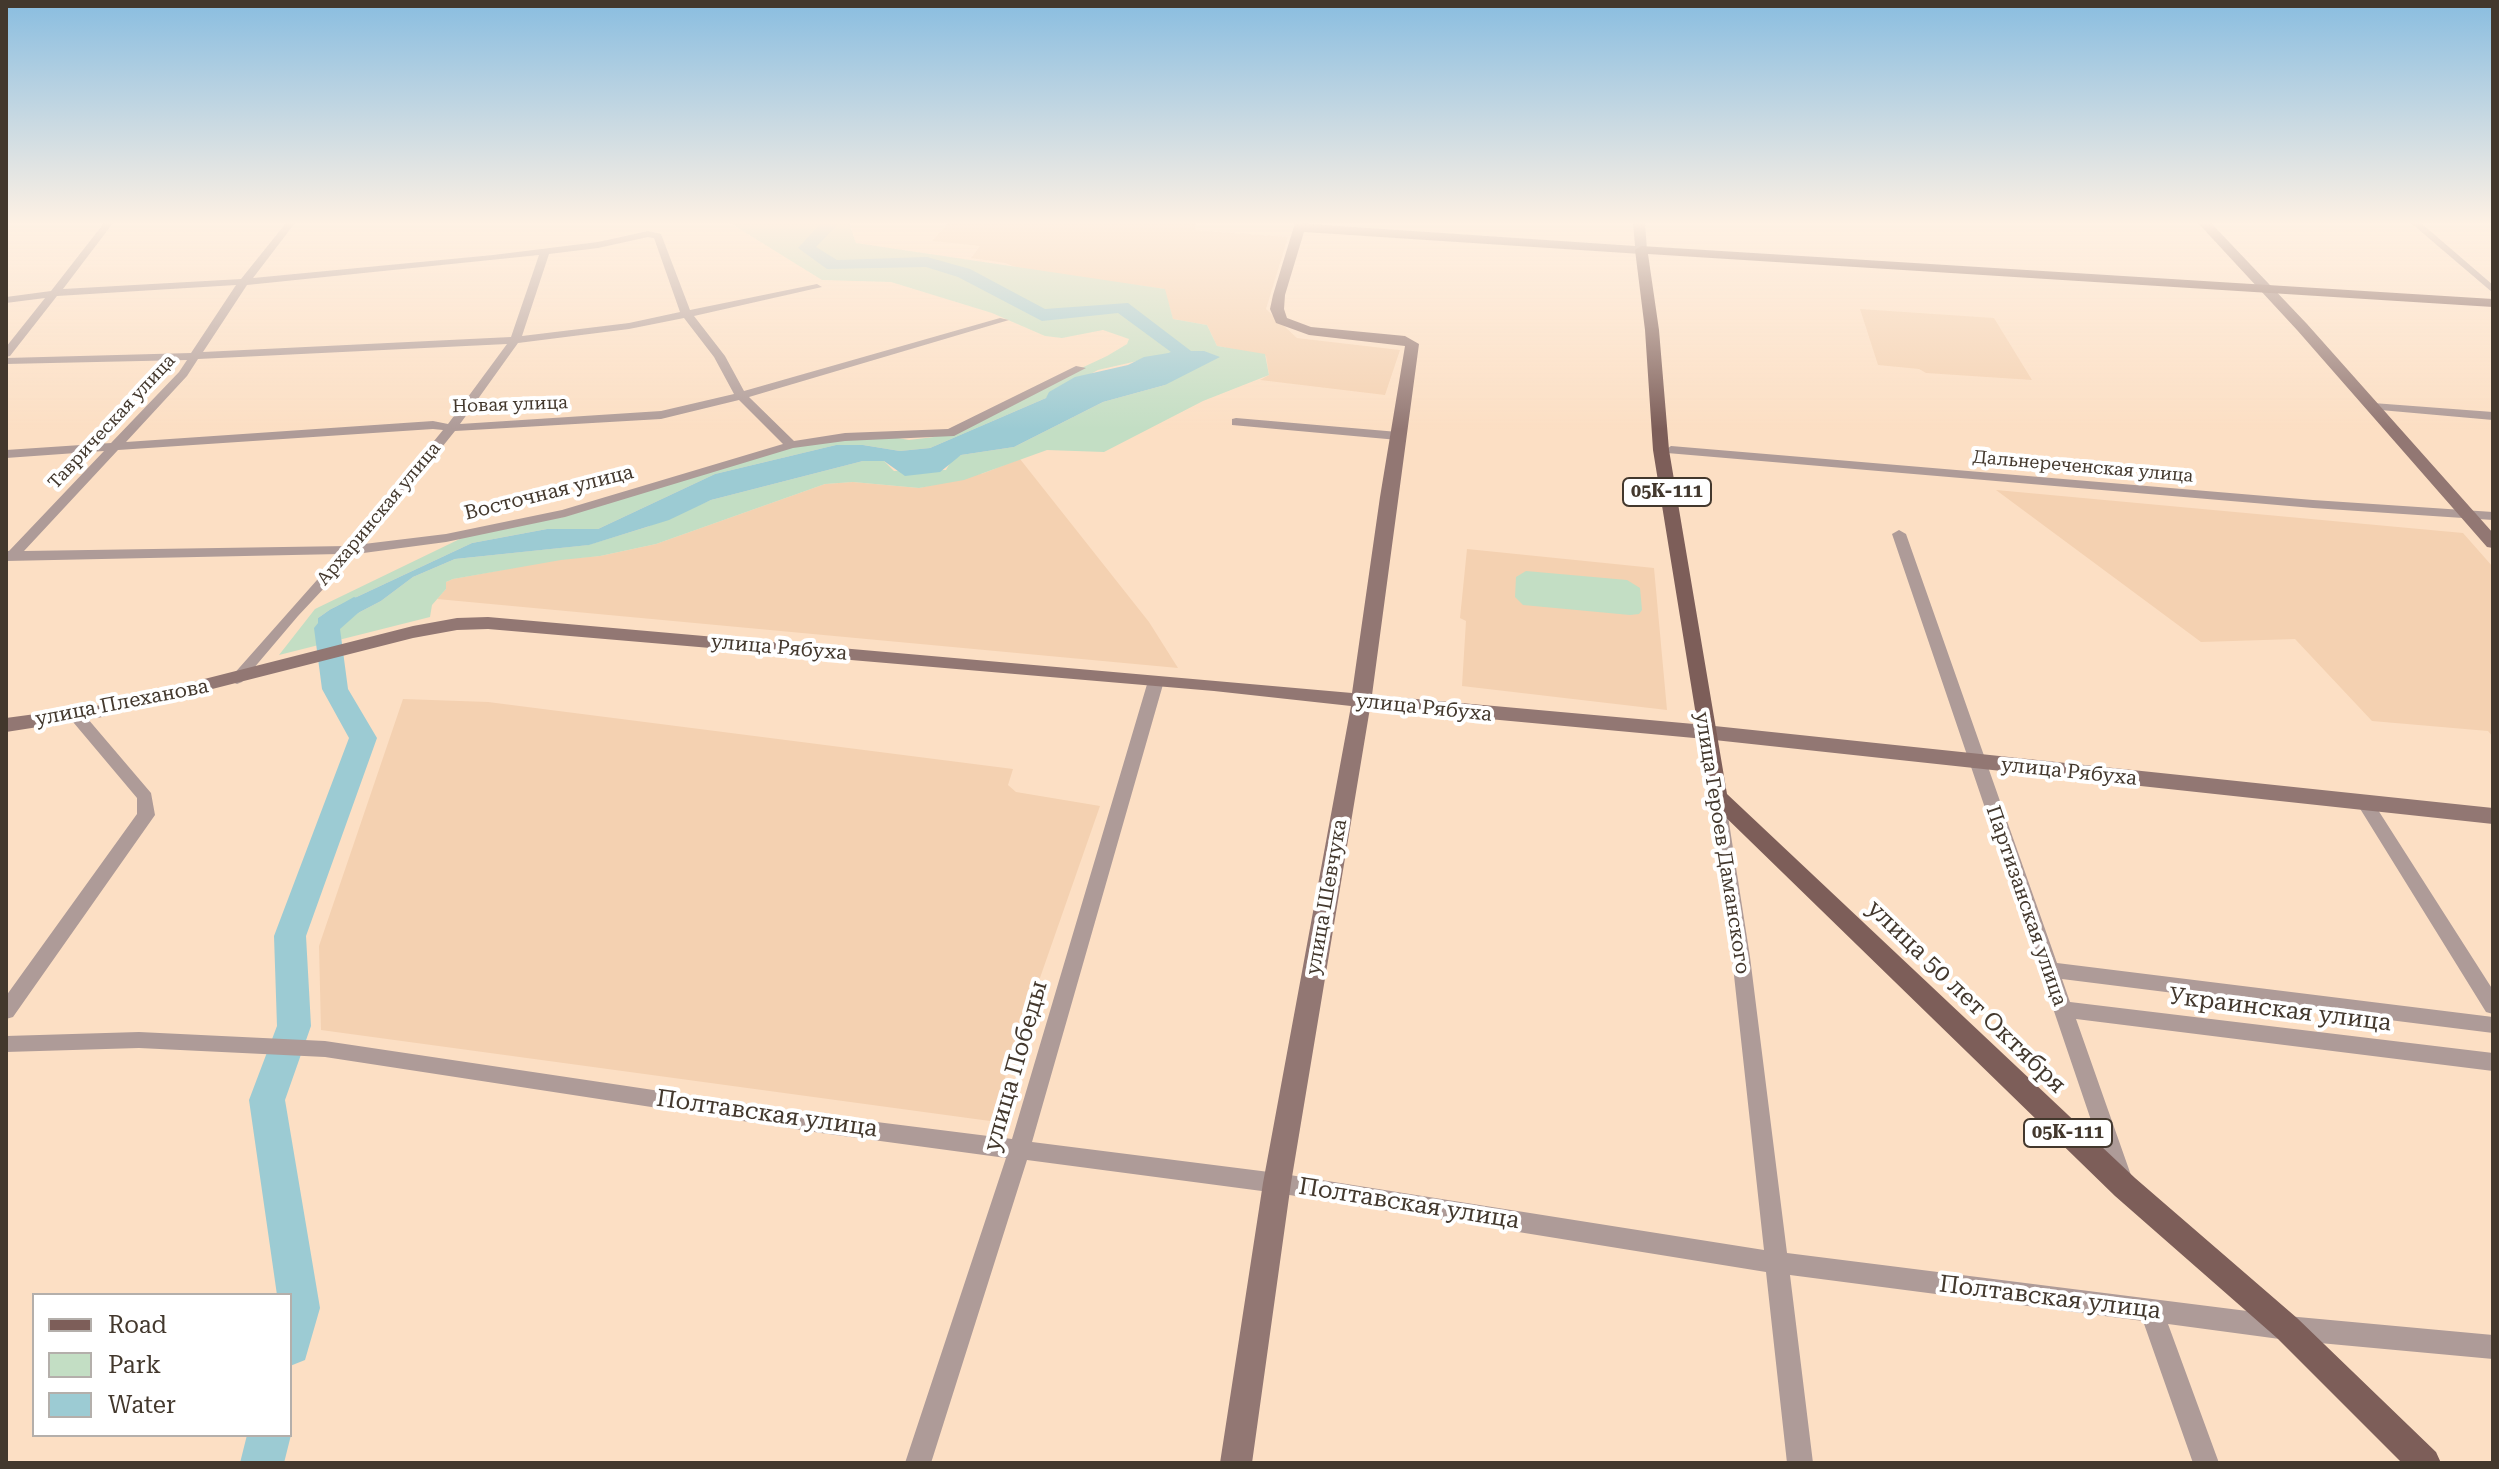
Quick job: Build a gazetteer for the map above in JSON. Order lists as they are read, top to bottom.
{
  "streets": {
    "main road": [
      "05К-111",
      "улица Рябуха",
      "улица Плеханова",
      "улица Героев Даманского",
      "улица Шевчука",
      "улица 50 лет Октября"
    ],
    "street": [
      "Новая улица",
      "Таврическая улица",
      "Дальнереченская улица",
      "Восточная улица",
      "Архаринская улица",
      "Партизанская улица",
      "Украинская улица",
      "улица Победы",
      "Полтавская улица"
    ]
  },
  "crossings": [
    ["Новая улица", "Таврическая улица"],
    ["Новая улица", "Архаринская улица"],
    ["Таврическая улица", "Восточная улица"],
    ["Восточная улица", "Архаринская улица"],
    ["Архаринская улица", "улица Плеханова"],
    ["улица Рябуха", "улица Плеханова"],
    ["улица Рябуха", "улица Героев Даманского"],
    ["улица Рябуха", "улица Шевчука"],
    ["улица Рябуха", "Партизанская улица"],
    ["улица Рябуха", "улица Победы"],
    ["улица Героев Даманского", "улица 50 лет Октября"],
    ["улица Героев Даманского", "Полтавская улица"],
    ["улица Шевчука", "Полтавская улица"],
    ["Партизанская улица", "улица 50 лет Октября"],
    ["Партизанская улица", "Украинская улица"],
    ["улица 50 лет Октября", "Полтавская улица"],
    ["улица Победы", "Полтавская улица"]
  ],
  "legend": ["Road", "Park", "Water"]
}
